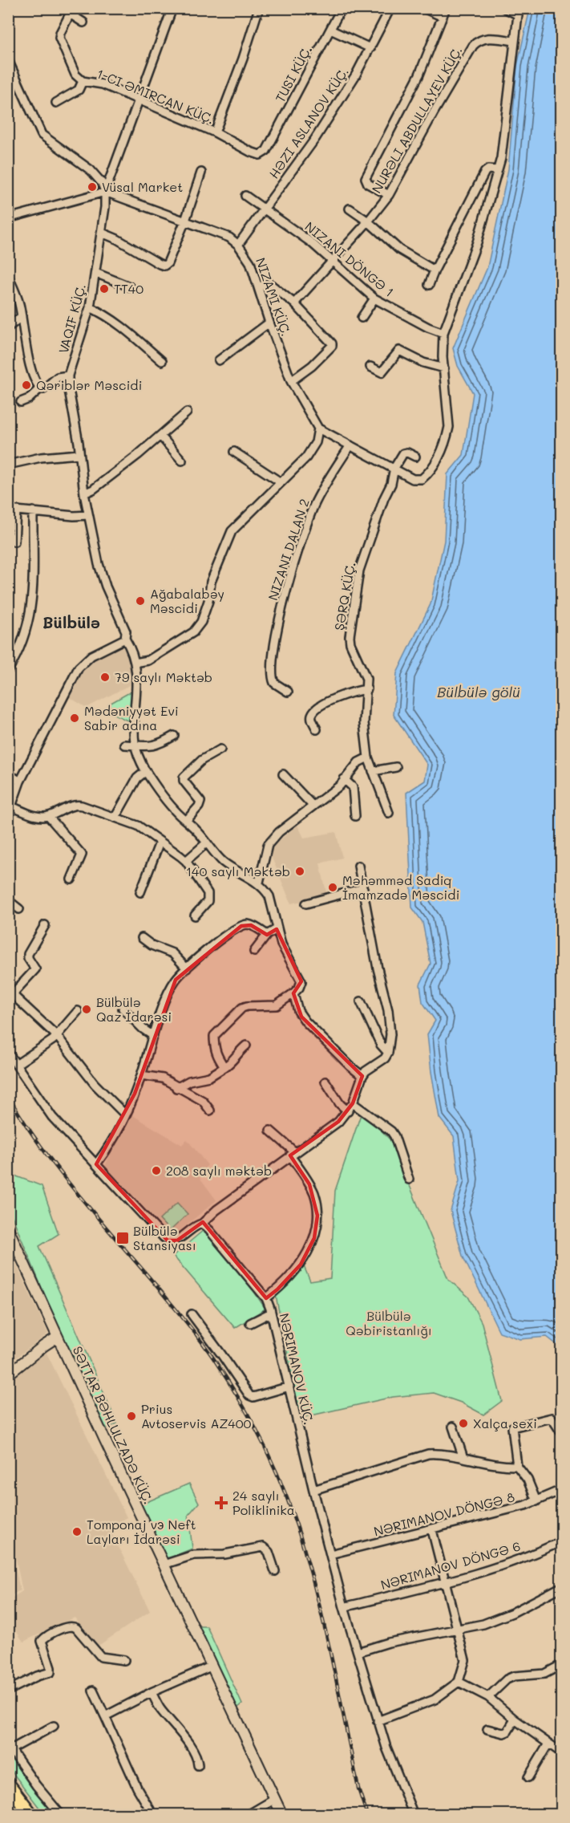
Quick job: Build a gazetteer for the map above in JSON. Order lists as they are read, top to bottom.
{
  "streets": {
    "main road": ["SƏTTAR BƏHLULZADƏ KÜÇ."],
    "street": [
      "TUSI KÜÇ.",
      "1-CI ƏMIRCAN KÜÇ.",
      "NURƏLI ABDULLAYEV KÜÇ.",
      "HƏZI ASLANOV KÜÇ.",
      "NIZANI DÖNGƏ 1",
      "NIZAMI KÜÇ.",
      "VAQIF KÜÇ.",
      "NIZANI DALAN 2",
      "ŞƏRQ KÜÇ.",
      "NƏRIMANOV KÜÇ.",
      "NƏRIMANOV DÖNGƏ 8",
      "NƏRIMANOV DÖNGƏ 6"
    ]
  },
  "crossings": [
    ["TUSI KÜÇ.", "1-CI ƏMIRCAN KÜÇ."],
    ["1-CI ƏMIRCAN KÜÇ.", "VAQIF KÜÇ."],
    ["NURƏLI ABDULLAYEV KÜÇ.", "NIZANI DÖNGƏ 1"],
    ["HƏZI ASLANOV KÜÇ.", "NIZANI DÖNGƏ 1"],
    ["HƏZI ASLANOV KÜÇ.", "NIZAMI KÜÇ."],
    ["NIZAMI KÜÇ.", "VAQIF KÜÇ."],
    ["NƏRIMANOV KÜÇ.", "NƏRIMANOV DÖNGƏ 8"],
    ["NƏRIMANOV KÜÇ.", "NƏRIMANOV DÖNGƏ 6"]
  ],
  "districts": ["Bülbülə"],
  "water": ["Bülbülə gölü"],
  "parks": ["Bülbülə Qəbiristanlığı"],
  "places": {
    "other": [
      "Vüsal Market",
      "TT40",
      "Qəriblər Məscidi",
      "Ağabalabəy Məscidi",
      "79 saylı Məktəb",
      "Mədəniyyət Evi Sabir adına",
      "140 saylı Məktəb",
      "Məhəmməd Sadiq İmamzadə Məscidi",
      "Bülbülə Qaz İdarəsi",
      "208 saylı məktəb",
      "Prius Avtoservis AZ400",
      "Xalça sexi",
      "Tomponaj vэ Neft Layları İdarəsi"
    ],
    "transit": ["Bülbülə Stansiyası"],
    "health": ["24 saylı Poliklinika"]
  }
}
